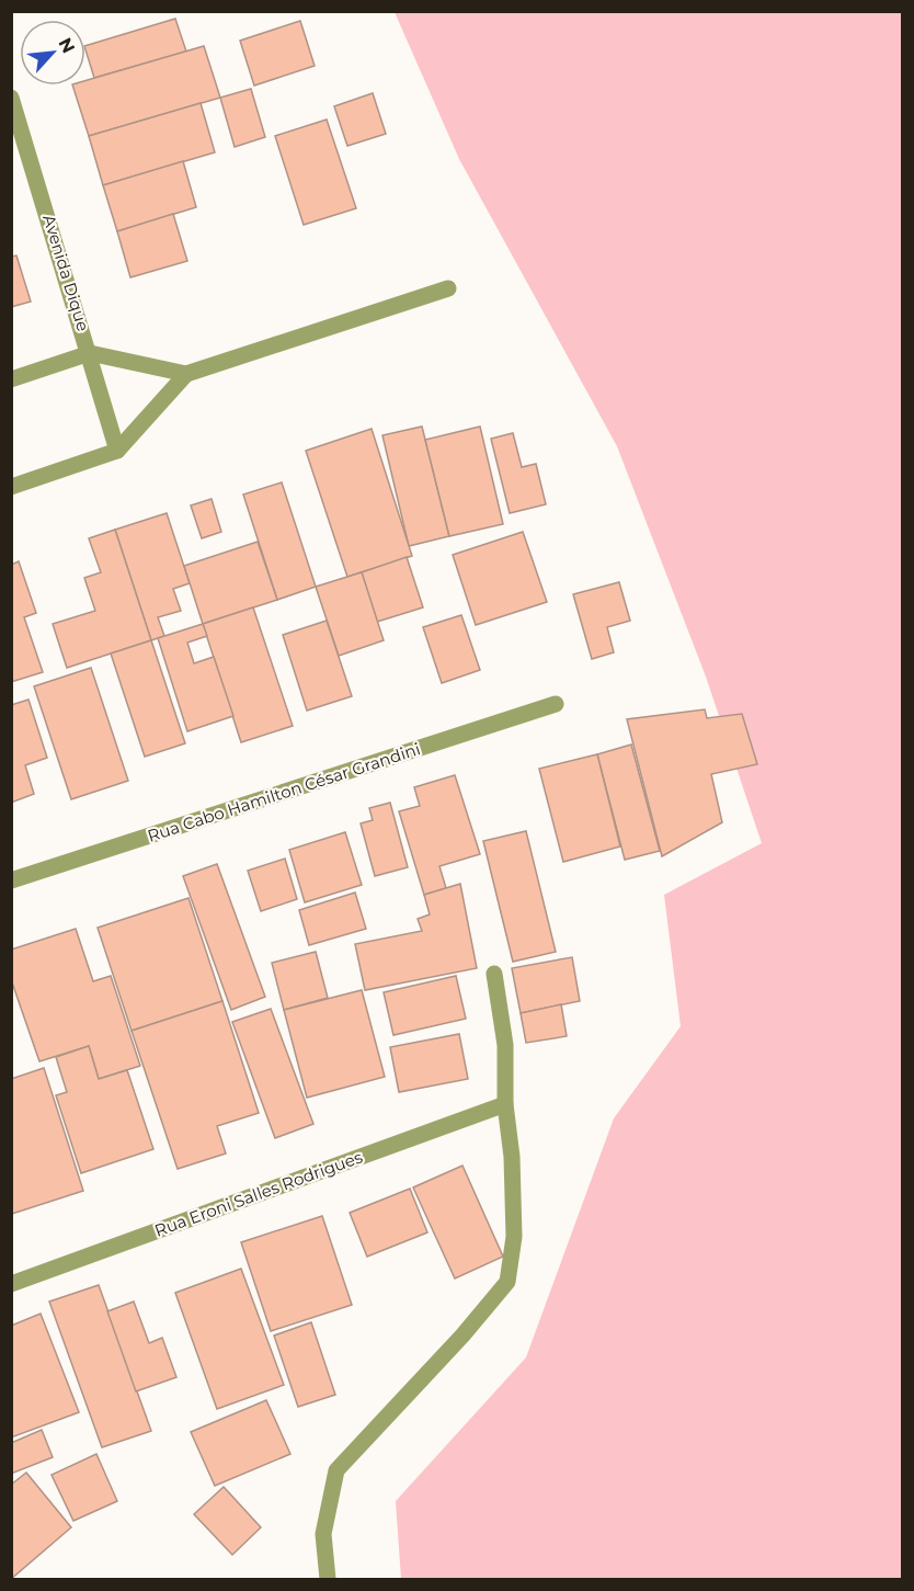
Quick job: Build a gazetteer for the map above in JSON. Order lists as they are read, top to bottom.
{
  "streets": {
    "street": ["Avenida Dique", "Rua Cabo Hamilton César Grandini", "Rua Eroni Salles Rodrigues"]
  },
  "north": "top right"
}
